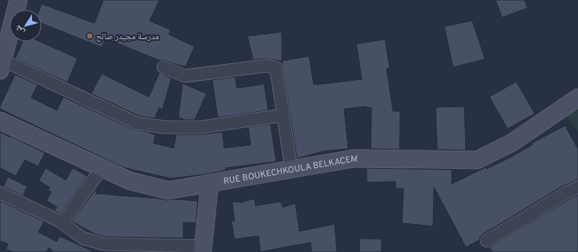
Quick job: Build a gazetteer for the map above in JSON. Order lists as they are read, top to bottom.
{
  "streets": {
    "street": ["RUE BOUKECHKOULA BELKACEM"]
  },
  "places": ["مدرسة مجيدر صالح"],
  "north": "bottom left"
}
